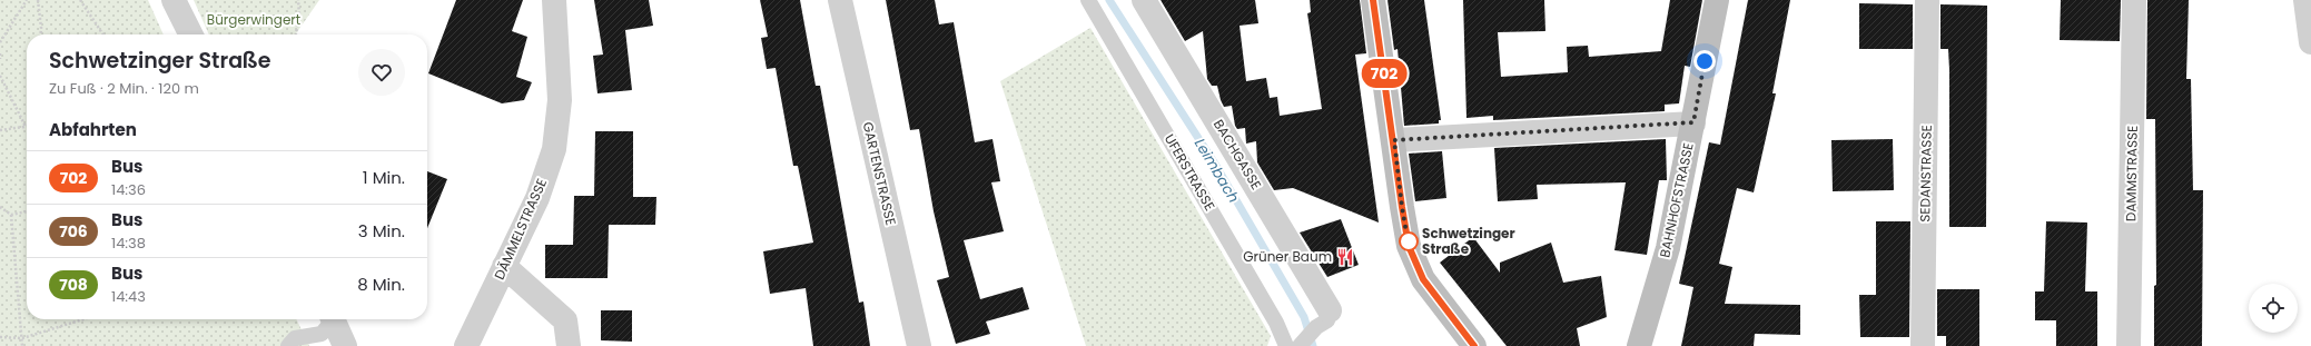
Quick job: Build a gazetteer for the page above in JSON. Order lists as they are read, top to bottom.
{
  "streets": {
    "street": [
      "BACHGASSE",
      "GARTENSTRASSE",
      "SEDANSTRASSE",
      "DAMMSTRASSE",
      "BAHNHOFSTRASSE",
      "DÄMMELSTRASSE"
    ],
    "lane": ["UFERSTRASSE"]
  },
  "water": ["Leimbach"],
  "parks": ["Bürgerwingert"],
  "places": {
    "other": ["Schwetzinger Straße"],
    "restaurant": ["Grüner Baum"]
  },
  "lines": ["bus line 702"],
  "page": {
    "on_map": "702",
    "heading": [
      ["Schwetzinger Straße", "Zu Fuß · 2 Min. · 120 m"],
      "Abfahrten"
    ],
    "list": [
      {
        "mark": "702",
        "name": "Bus",
        "note": "14:36",
        "value": "1 Min."
      },
      {
        "mark": "706",
        "name": "Bus",
        "note": "14:38",
        "value": "3 Min."
      },
      {
        "mark": "708",
        "name": "Bus",
        "note": "14:43",
        "value": "8 Min."
      }
    ]
  }
}
